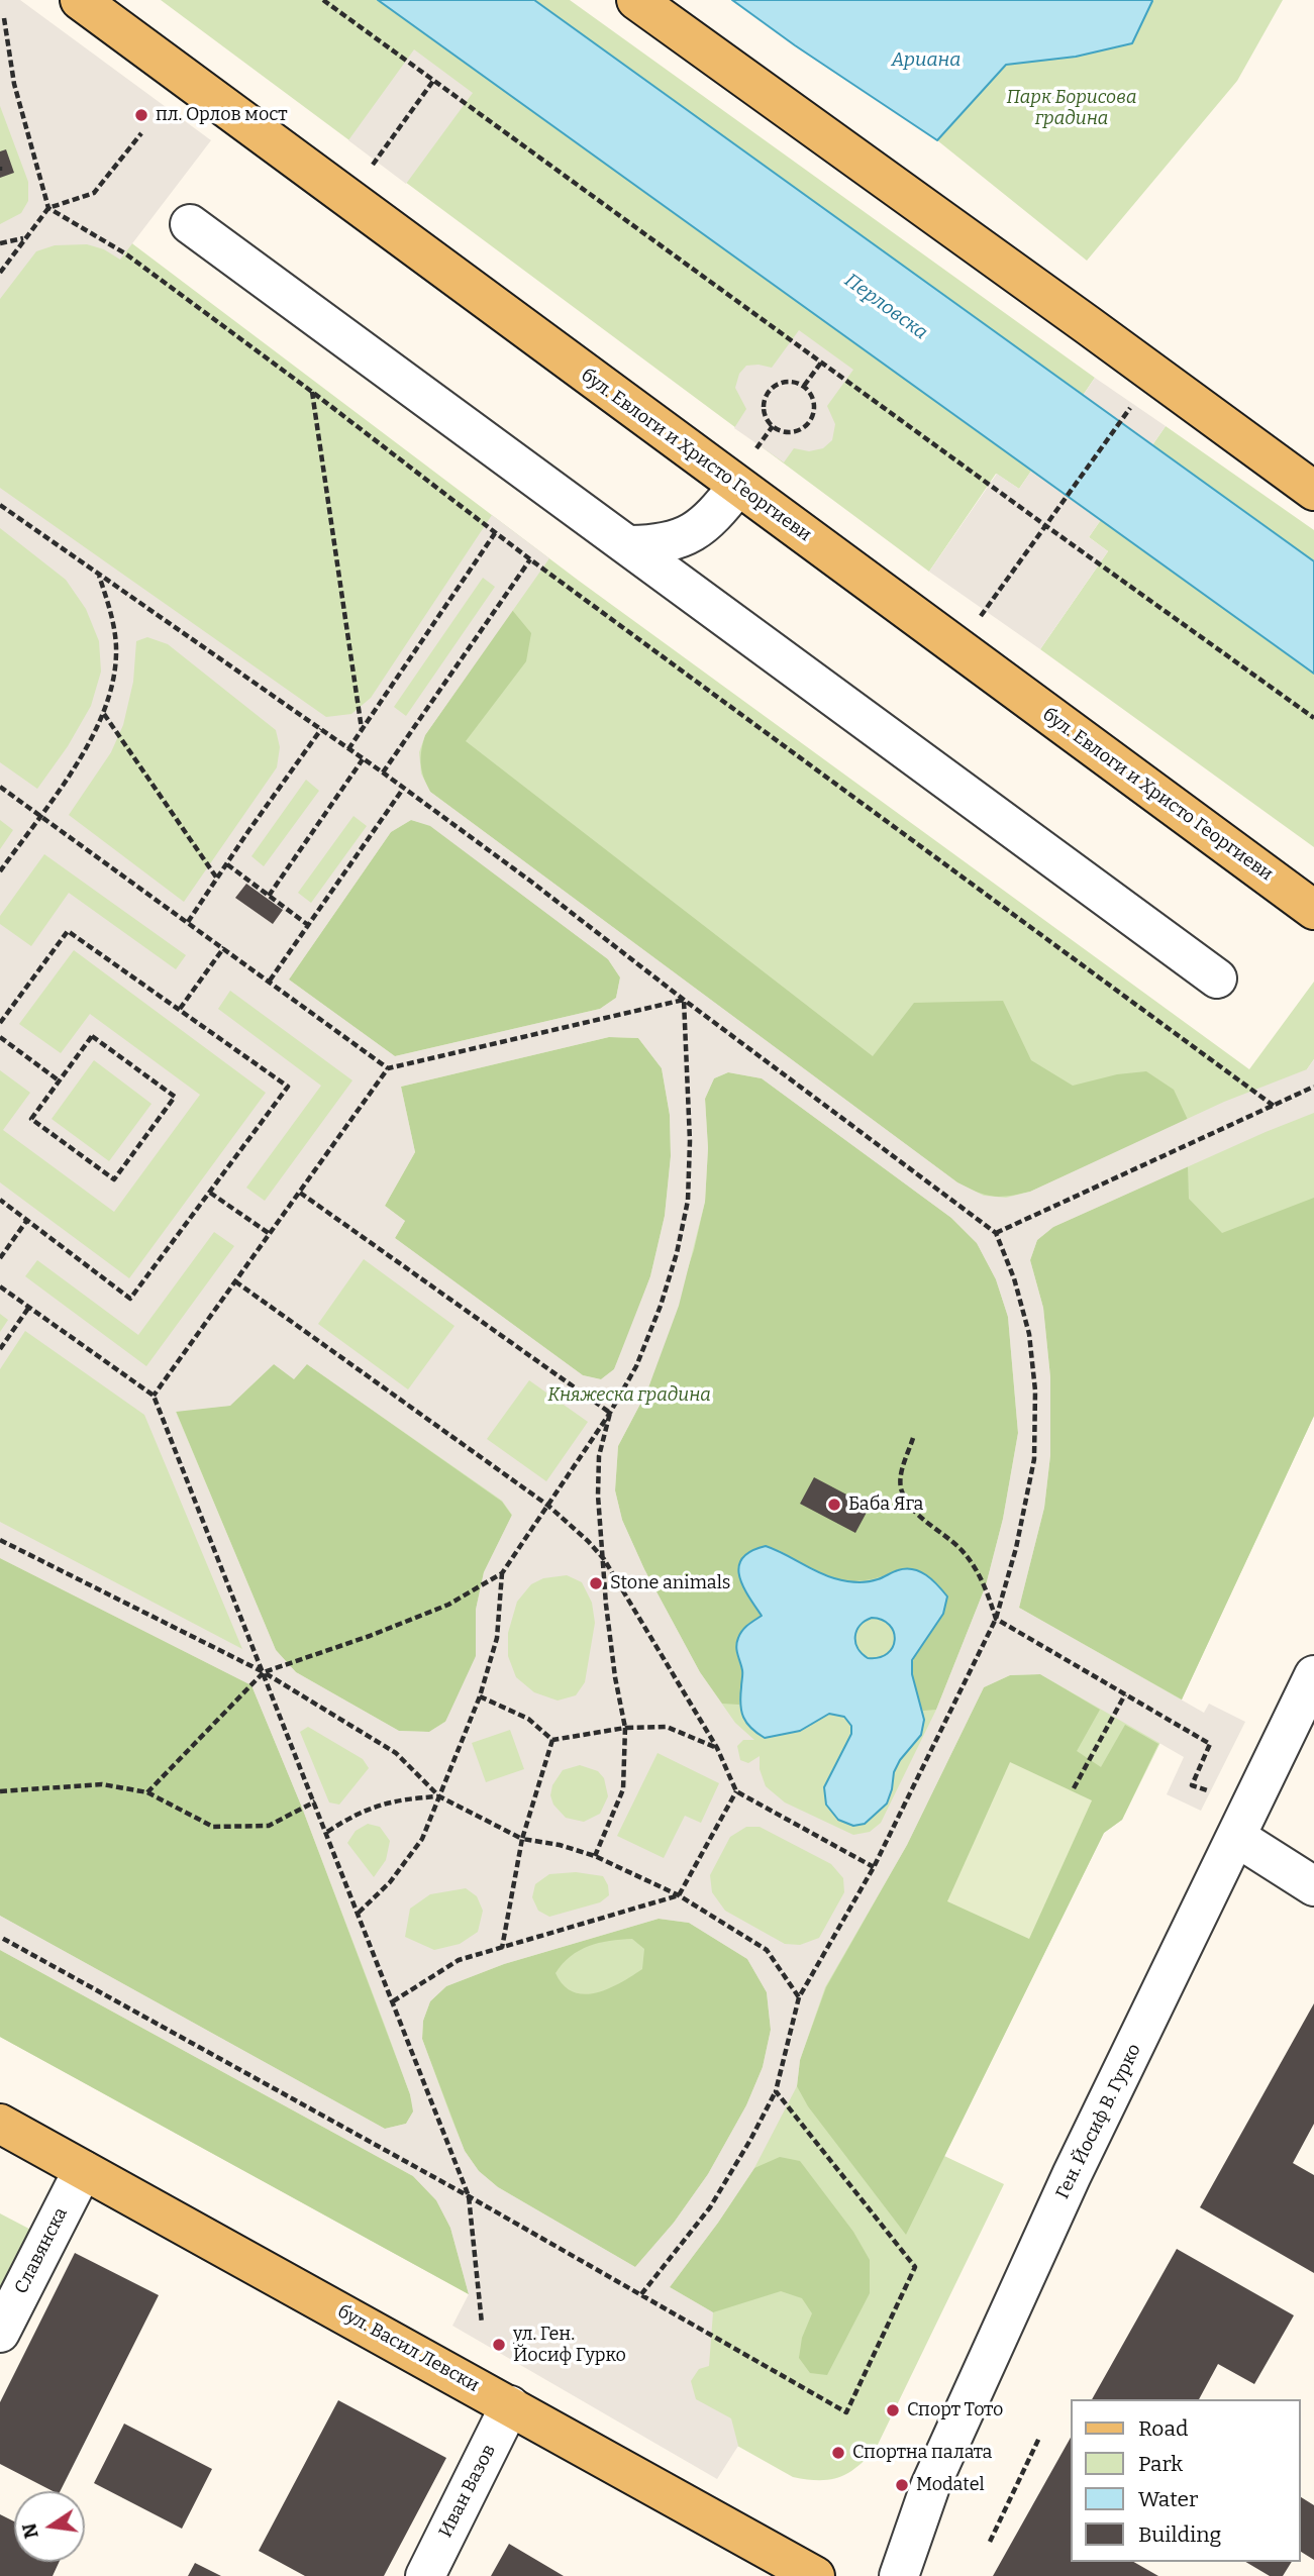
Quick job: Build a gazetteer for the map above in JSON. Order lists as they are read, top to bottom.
{
  "streets": {
    "main road": ["бул. Евлоги и Христо Георгиеви", "бул. Васил Левски"],
    "street": ["Ген. Йосиф В. Гурко", "Славянска", "Иван Вазов"]
  },
  "crossings": [
    ["Славянска", "бул. Васил Левски"],
    ["бул. Васил Левски", "Иван Вазов"]
  ],
  "water": ["Ариана", "Перловска"],
  "parks": ["Парк Борисова градина", "Княжеска градина"],
  "places": [
    "пл. Орлов мост",
    "Баба Яга",
    "Stone animals",
    "ул. Ген. Йосиф Гурко",
    "Спорт Тото",
    "Спортна палата",
    "Modatel"
  ],
  "legend": [
    "Road",
    "Park",
    "Water",
    "Building"
  ],
  "north": "left"
}
